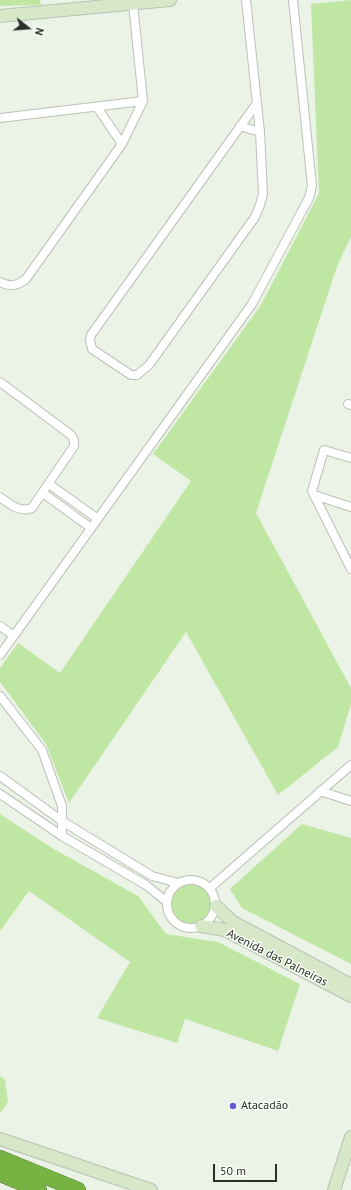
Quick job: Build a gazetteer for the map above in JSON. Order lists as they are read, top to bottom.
{
  "streets": {
    "street": ["Avenida das Palneiras"]
  },
  "places": ["Atacadão"],
  "scale_bar": "50 m",
  "north": "right"
}
